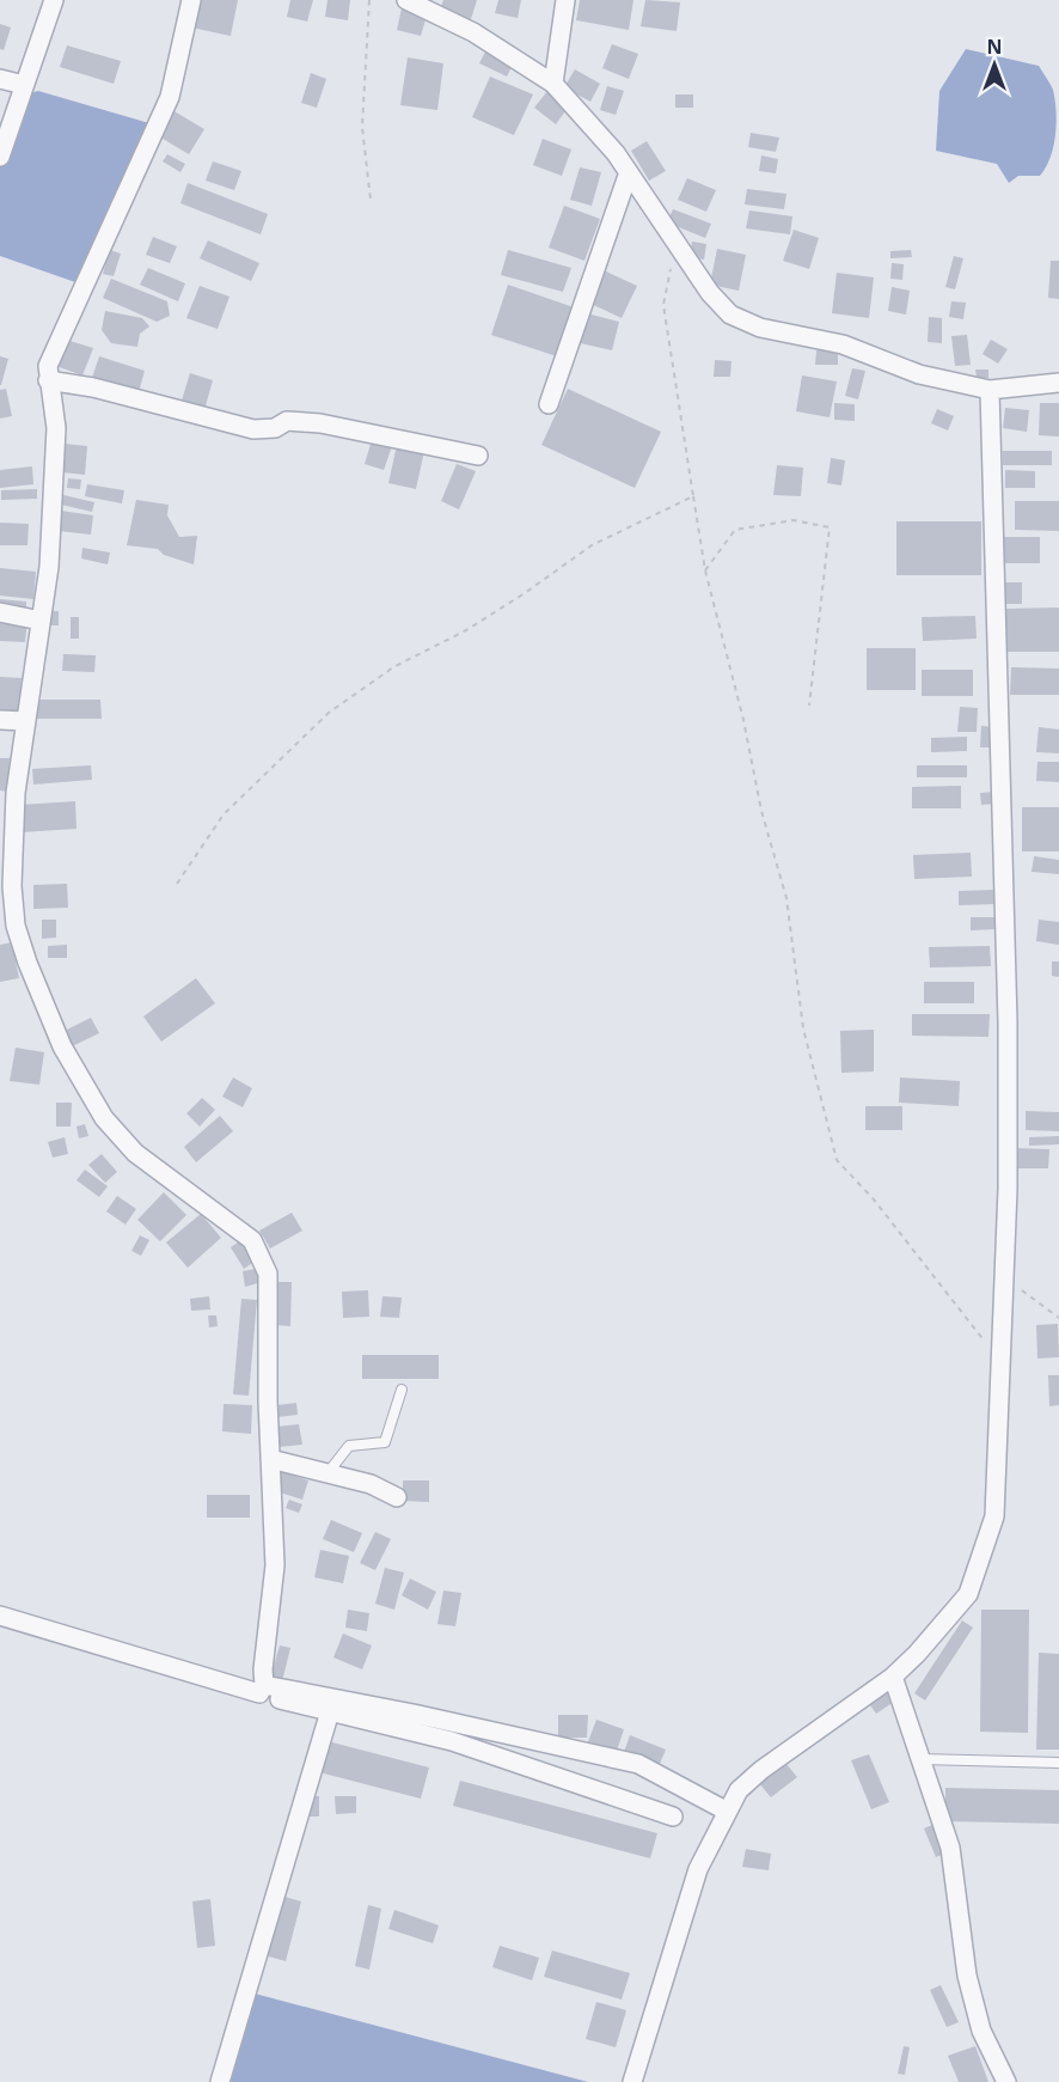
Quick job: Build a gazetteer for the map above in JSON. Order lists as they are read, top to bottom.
{
  "north": "top"
}
